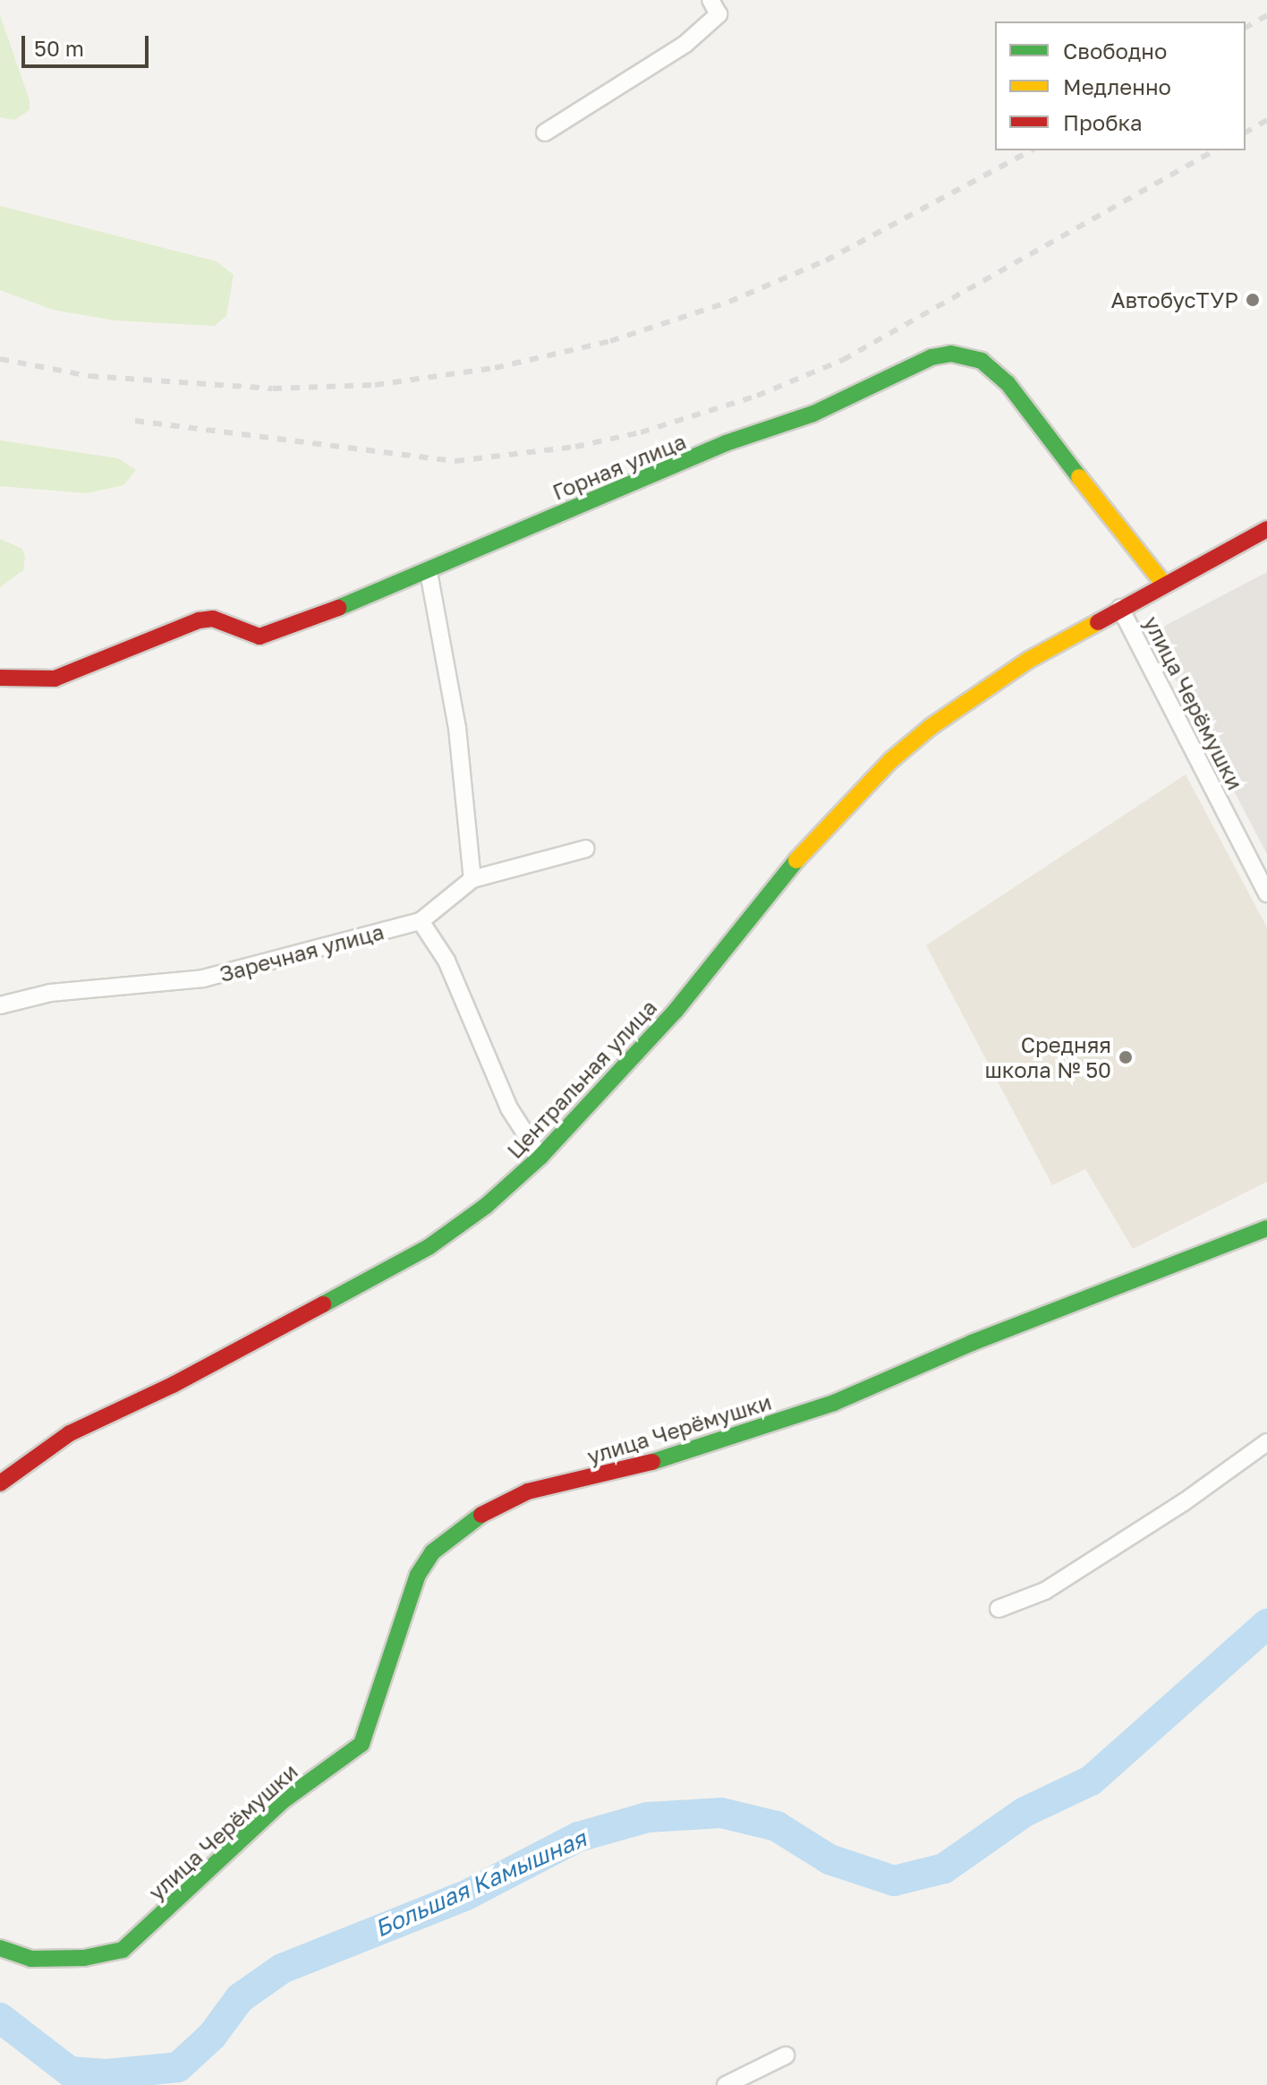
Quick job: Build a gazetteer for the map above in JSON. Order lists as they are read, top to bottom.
{
  "streets": {
    "street": [
      "Горная улица",
      "улица Черёмушки",
      "Заречная улица",
      "Центральная улица"
    ]
  },
  "crossings": [
    ["Горная улица", "Центральная улица"],
    ["улица Черёмушки", "Центральная улица"]
  ],
  "water": ["Большая Камышная"],
  "places": ["АвтобусТУР", "Средняя школа № 50"],
  "legend": ["Свободно", "Медленно", "Пробка"],
  "scale_bar": "50 m"
}
